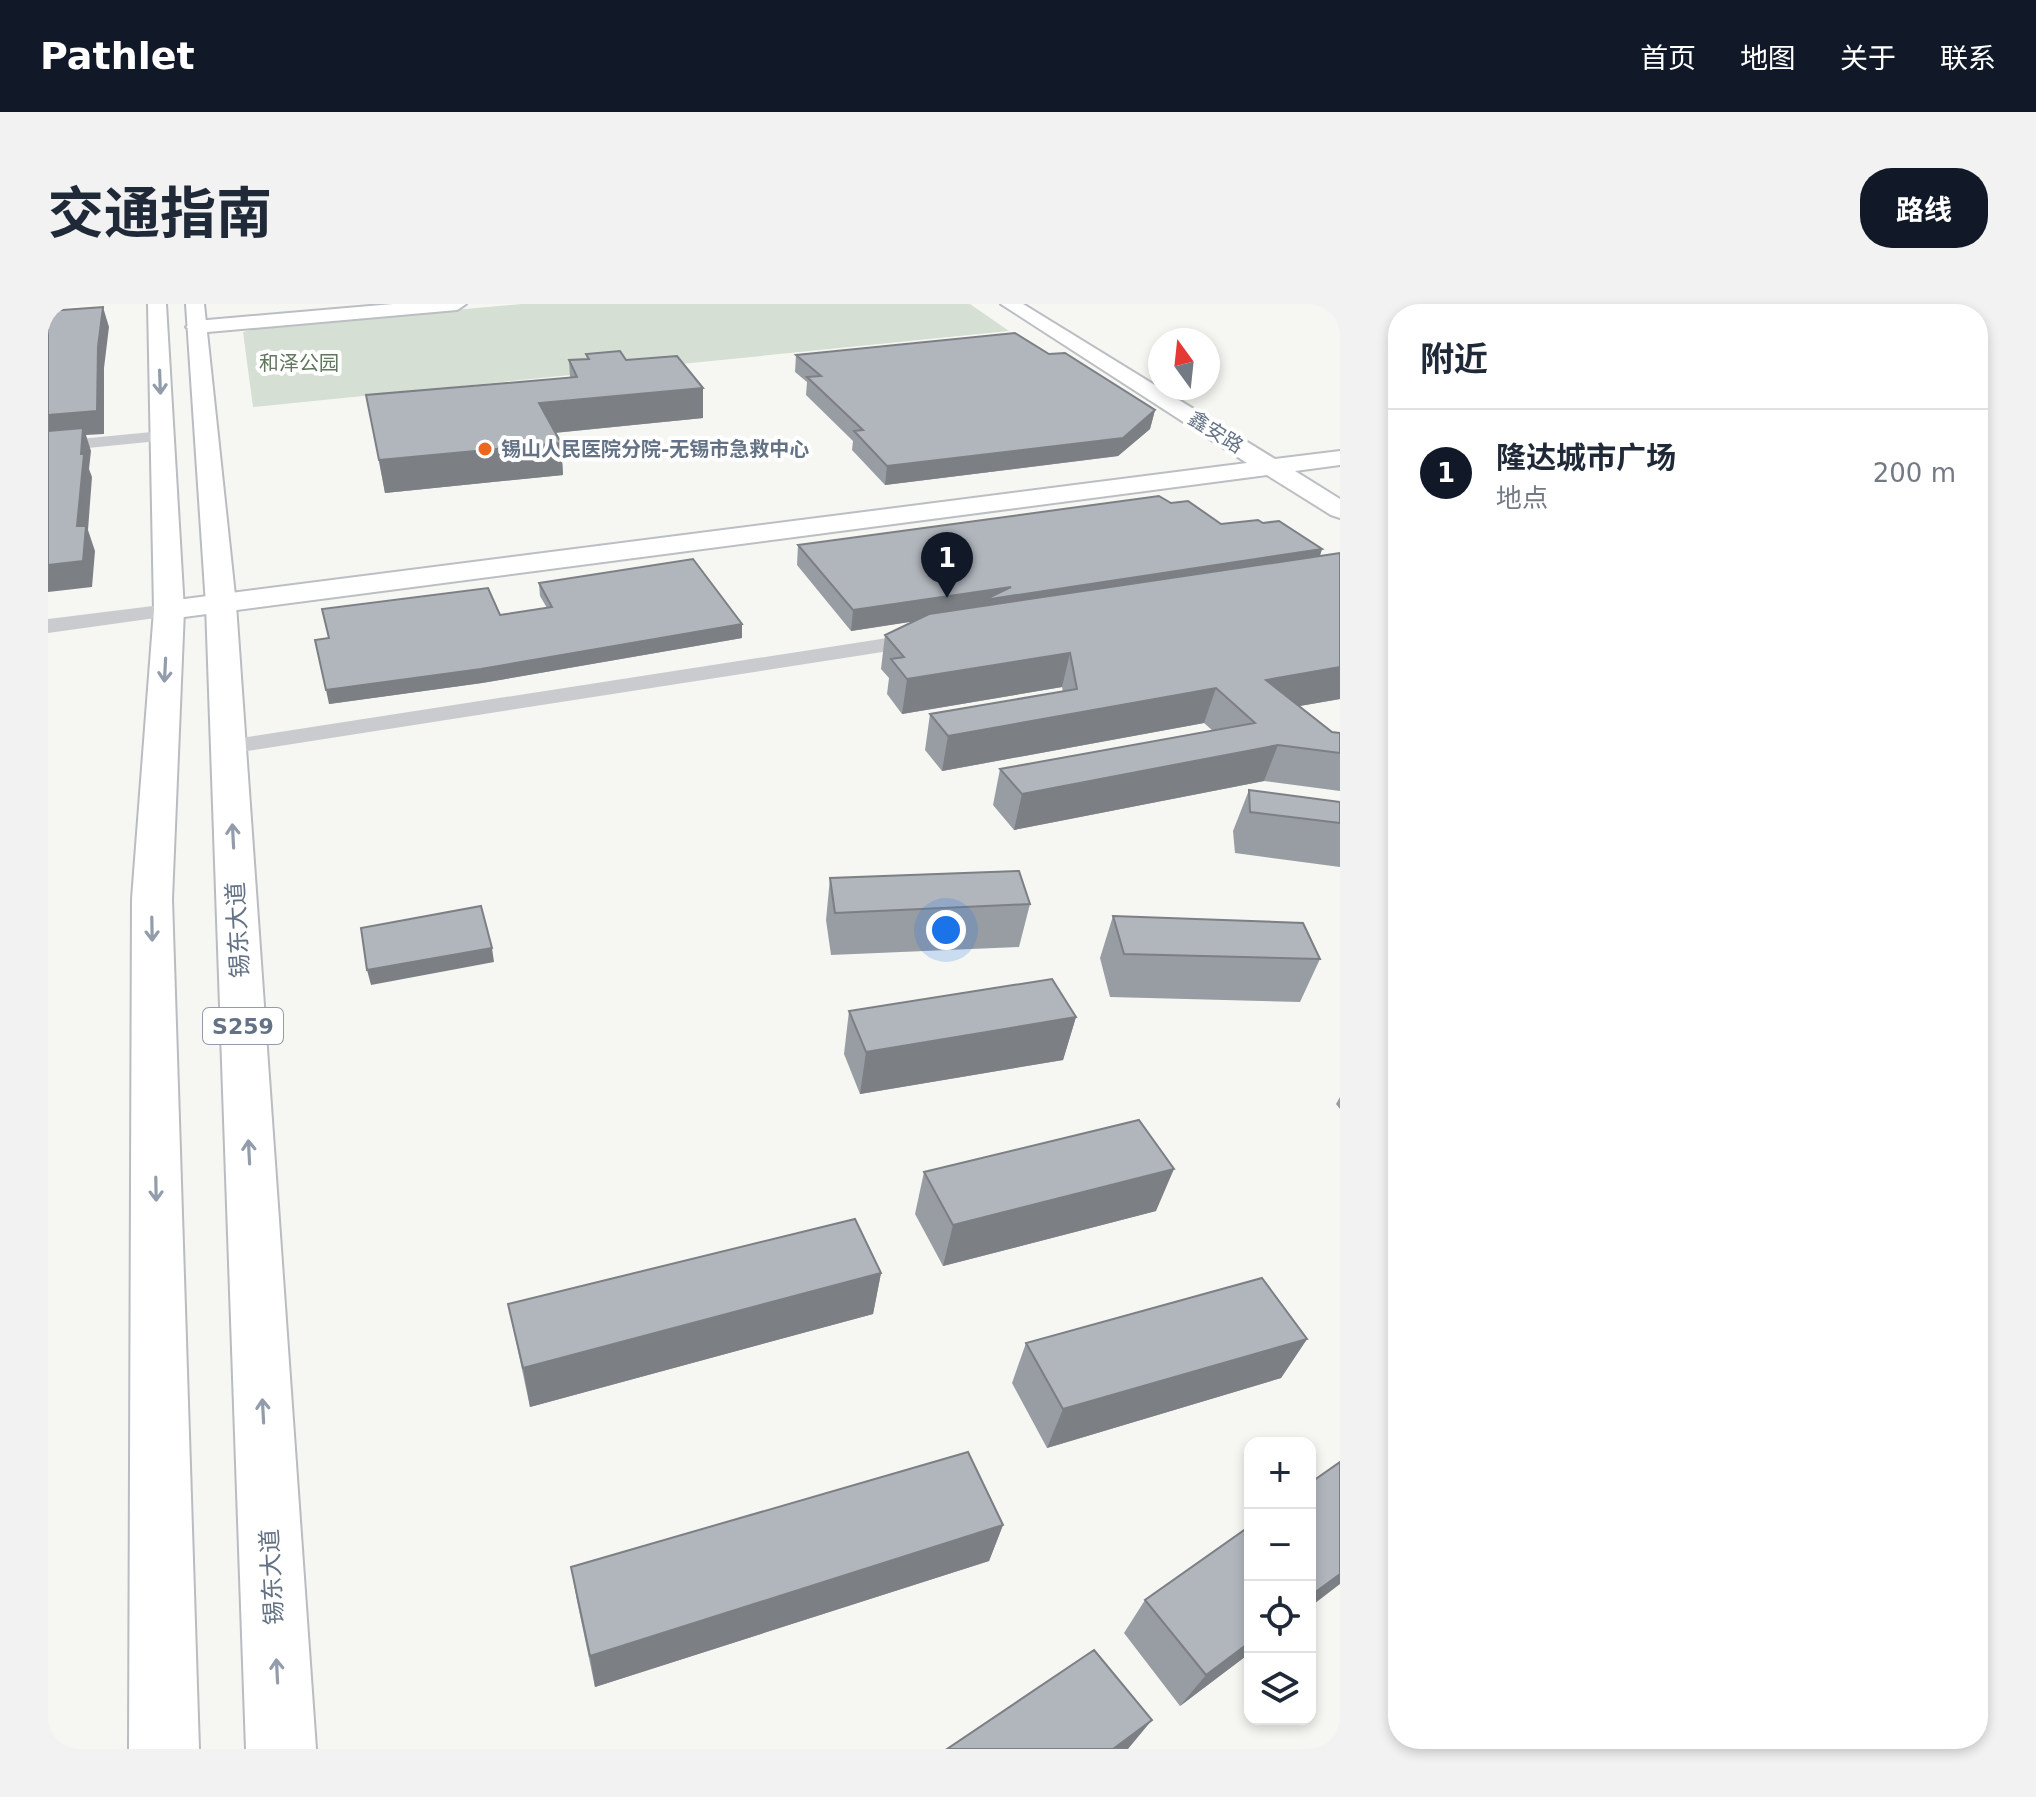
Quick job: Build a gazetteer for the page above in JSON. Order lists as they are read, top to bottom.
{
  "streets": {
    "main road": ["鑫安路", "锡东大道", "S259"]
  },
  "parks": ["和泽公园"],
  "places": ["锡山人民医院分院-无锡市急救中心"],
  "north": "top",
  "page": {
    "header": "Pathlet",
    "nav": [
      "首页",
      "地图",
      "关于",
      "联系"
    ],
    "title": "交通指南",
    "buttons": "路线",
    "heading": "附近",
    "list": [
      {
        "mark": "1",
        "name": "隆达城市广场",
        "note": "地点",
        "value": "200 m"
      }
    ],
    "pins": "1",
    "map_buttons": ["+", "−"]
  }
}
